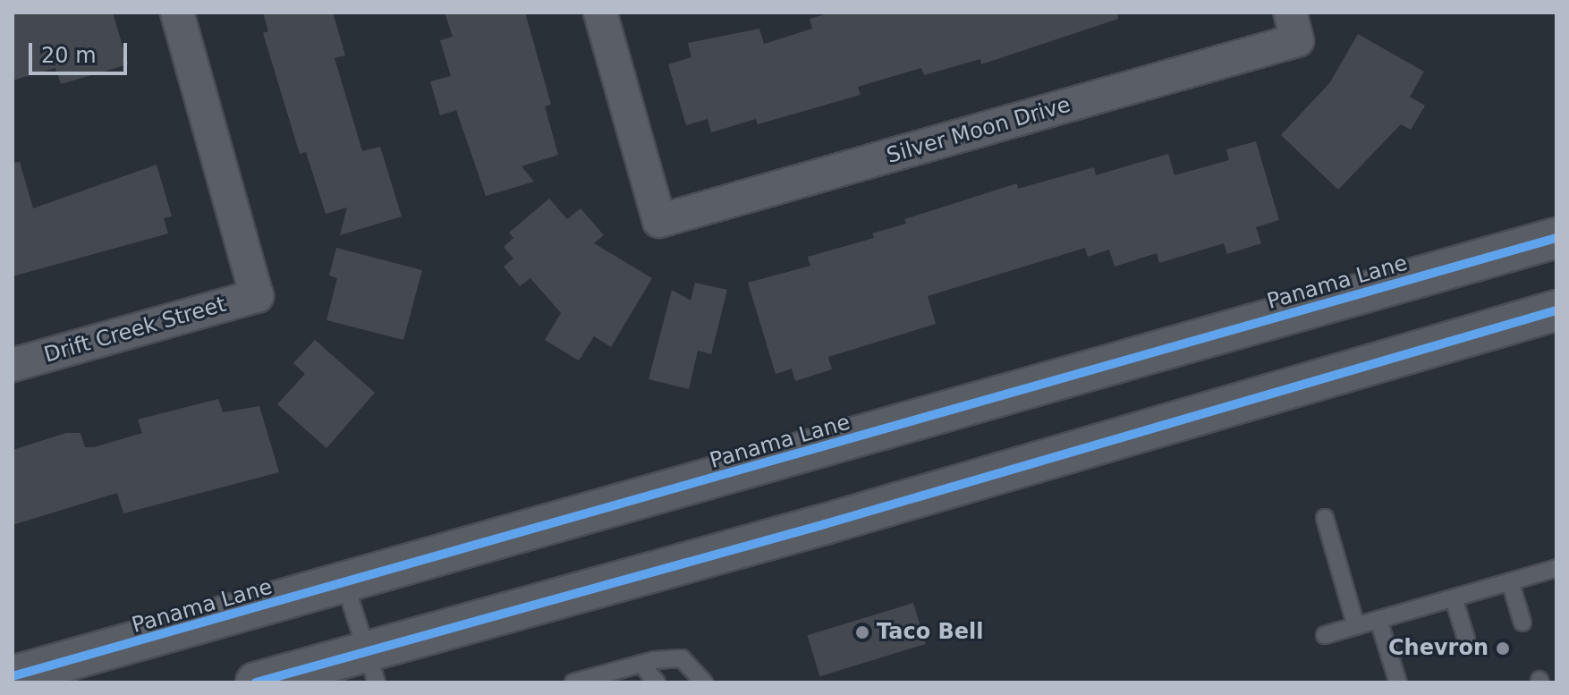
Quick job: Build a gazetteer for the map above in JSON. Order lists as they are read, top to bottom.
{
  "streets": {
    "main road": ["Panama Lane"],
    "street": ["Silver Moon Drive", "Drift Creek Street"]
  },
  "places": ["Taco Bell", "Chevron"],
  "scale_bar": "20 m"
}
